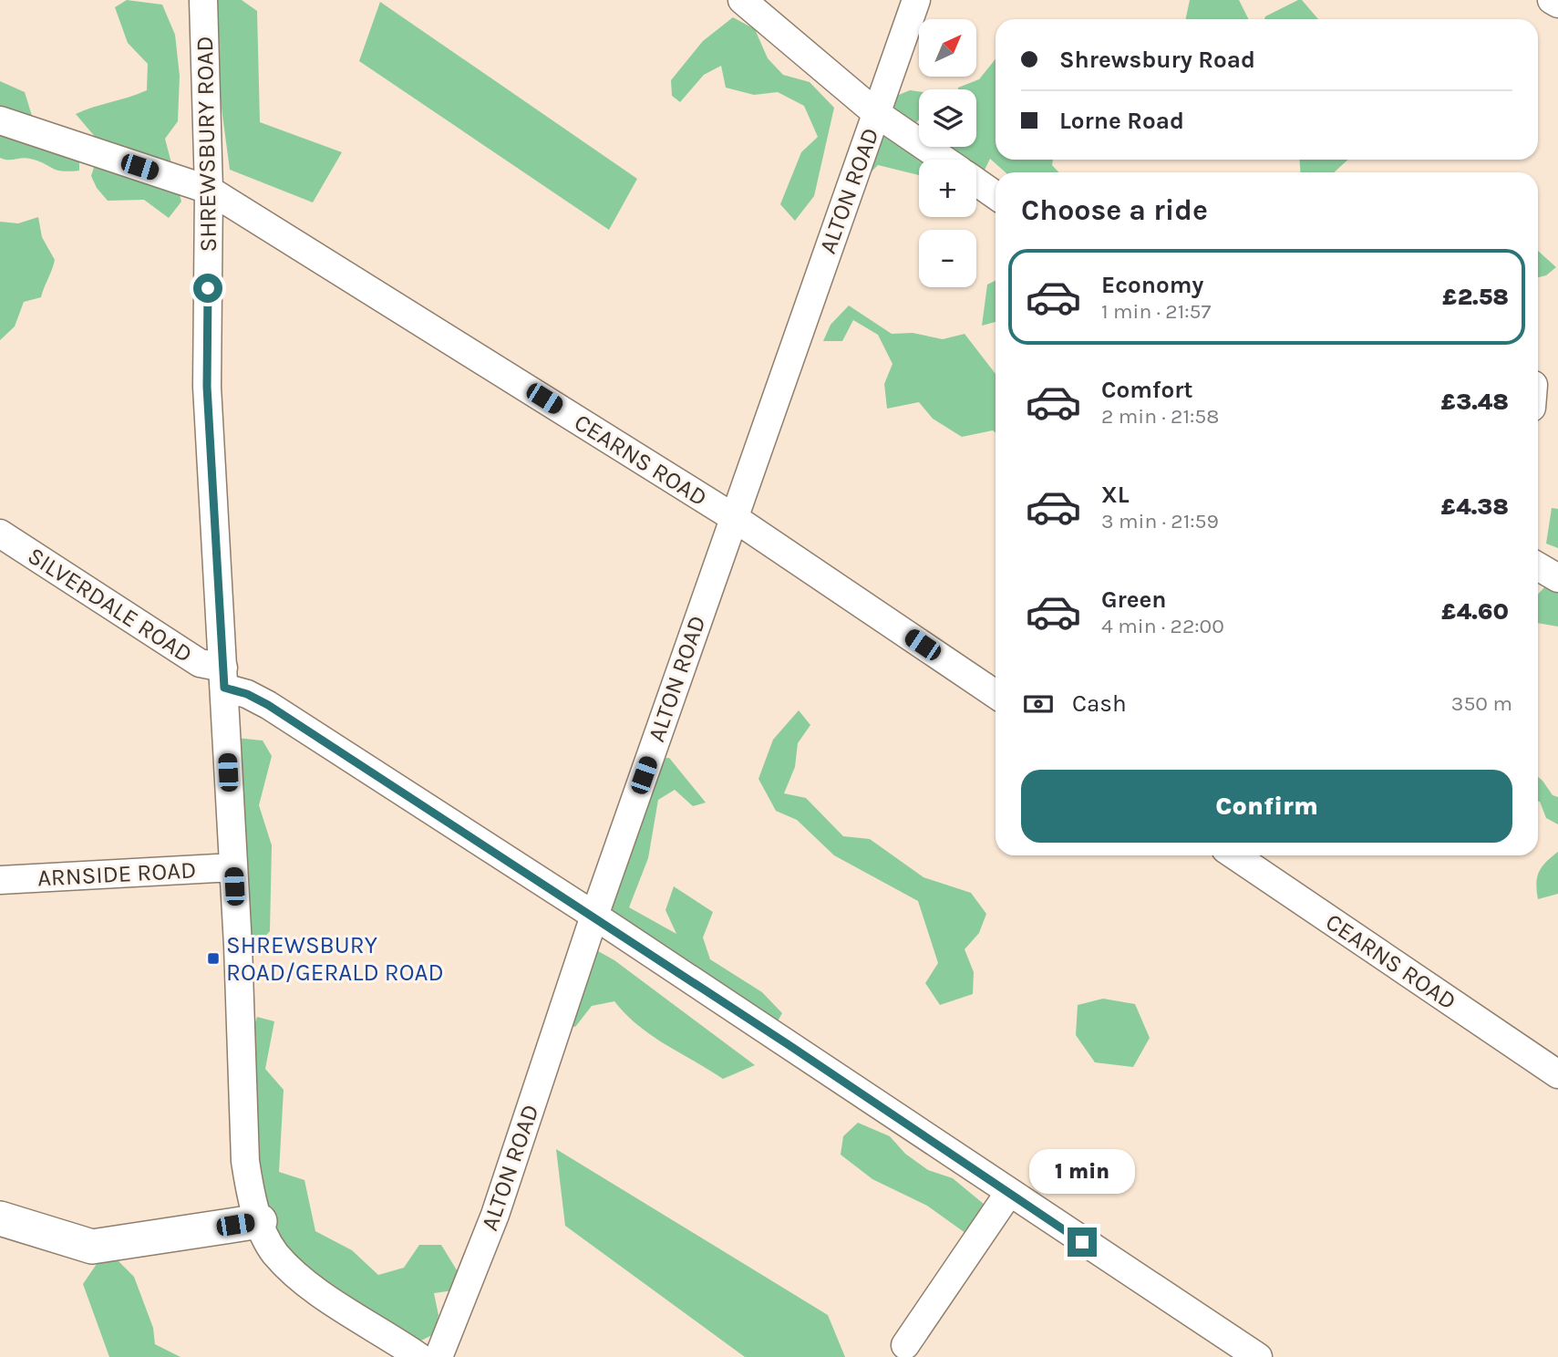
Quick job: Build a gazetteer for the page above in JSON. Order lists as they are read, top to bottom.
{
  "streets": {
    "street": [
      "SHREWSBURY ROAD",
      "ALTON ROAD",
      "CEARNS ROAD",
      "SILVERDALE ROAD",
      "ARNSIDE ROAD"
    ]
  },
  "crossings": [
    ["SHREWSBURY ROAD", "CEARNS ROAD"],
    ["SHREWSBURY ROAD", "SILVERDALE ROAD"],
    ["SHREWSBURY ROAD", "ARNSIDE ROAD"],
    ["ALTON ROAD", "CEARNS ROAD"],
    ["ALTON ROAD", "SILVERDALE ROAD"]
  ],
  "places": {
    "transit": ["SHREWSBURY ROAD/GERALD ROAD"]
  },
  "north": "top right",
  "page": {
    "map_buttons": ["+", "−"],
    "banner": ["Shrewsbury Road", "Lorne Road"],
    "heading": "Choose a ride",
    "list": [
      {
        "name": "Economy",
        "note": "1 min · 21:57",
        "value": "£2.58"
      },
      {
        "name": "Comfort",
        "note": "2 min · 21:58",
        "value": "£3.48"
      },
      {
        "name": "XL",
        "note": "3 min · 21:59",
        "value": "£4.38"
      },
      {
        "name": "Green",
        "note": "4 min · 22:00",
        "value": "£4.60"
      }
    ],
    "pay": ["Cash", "350 m"],
    "buttons": "Confirm",
    "bubble": "1 min"
  }
}
